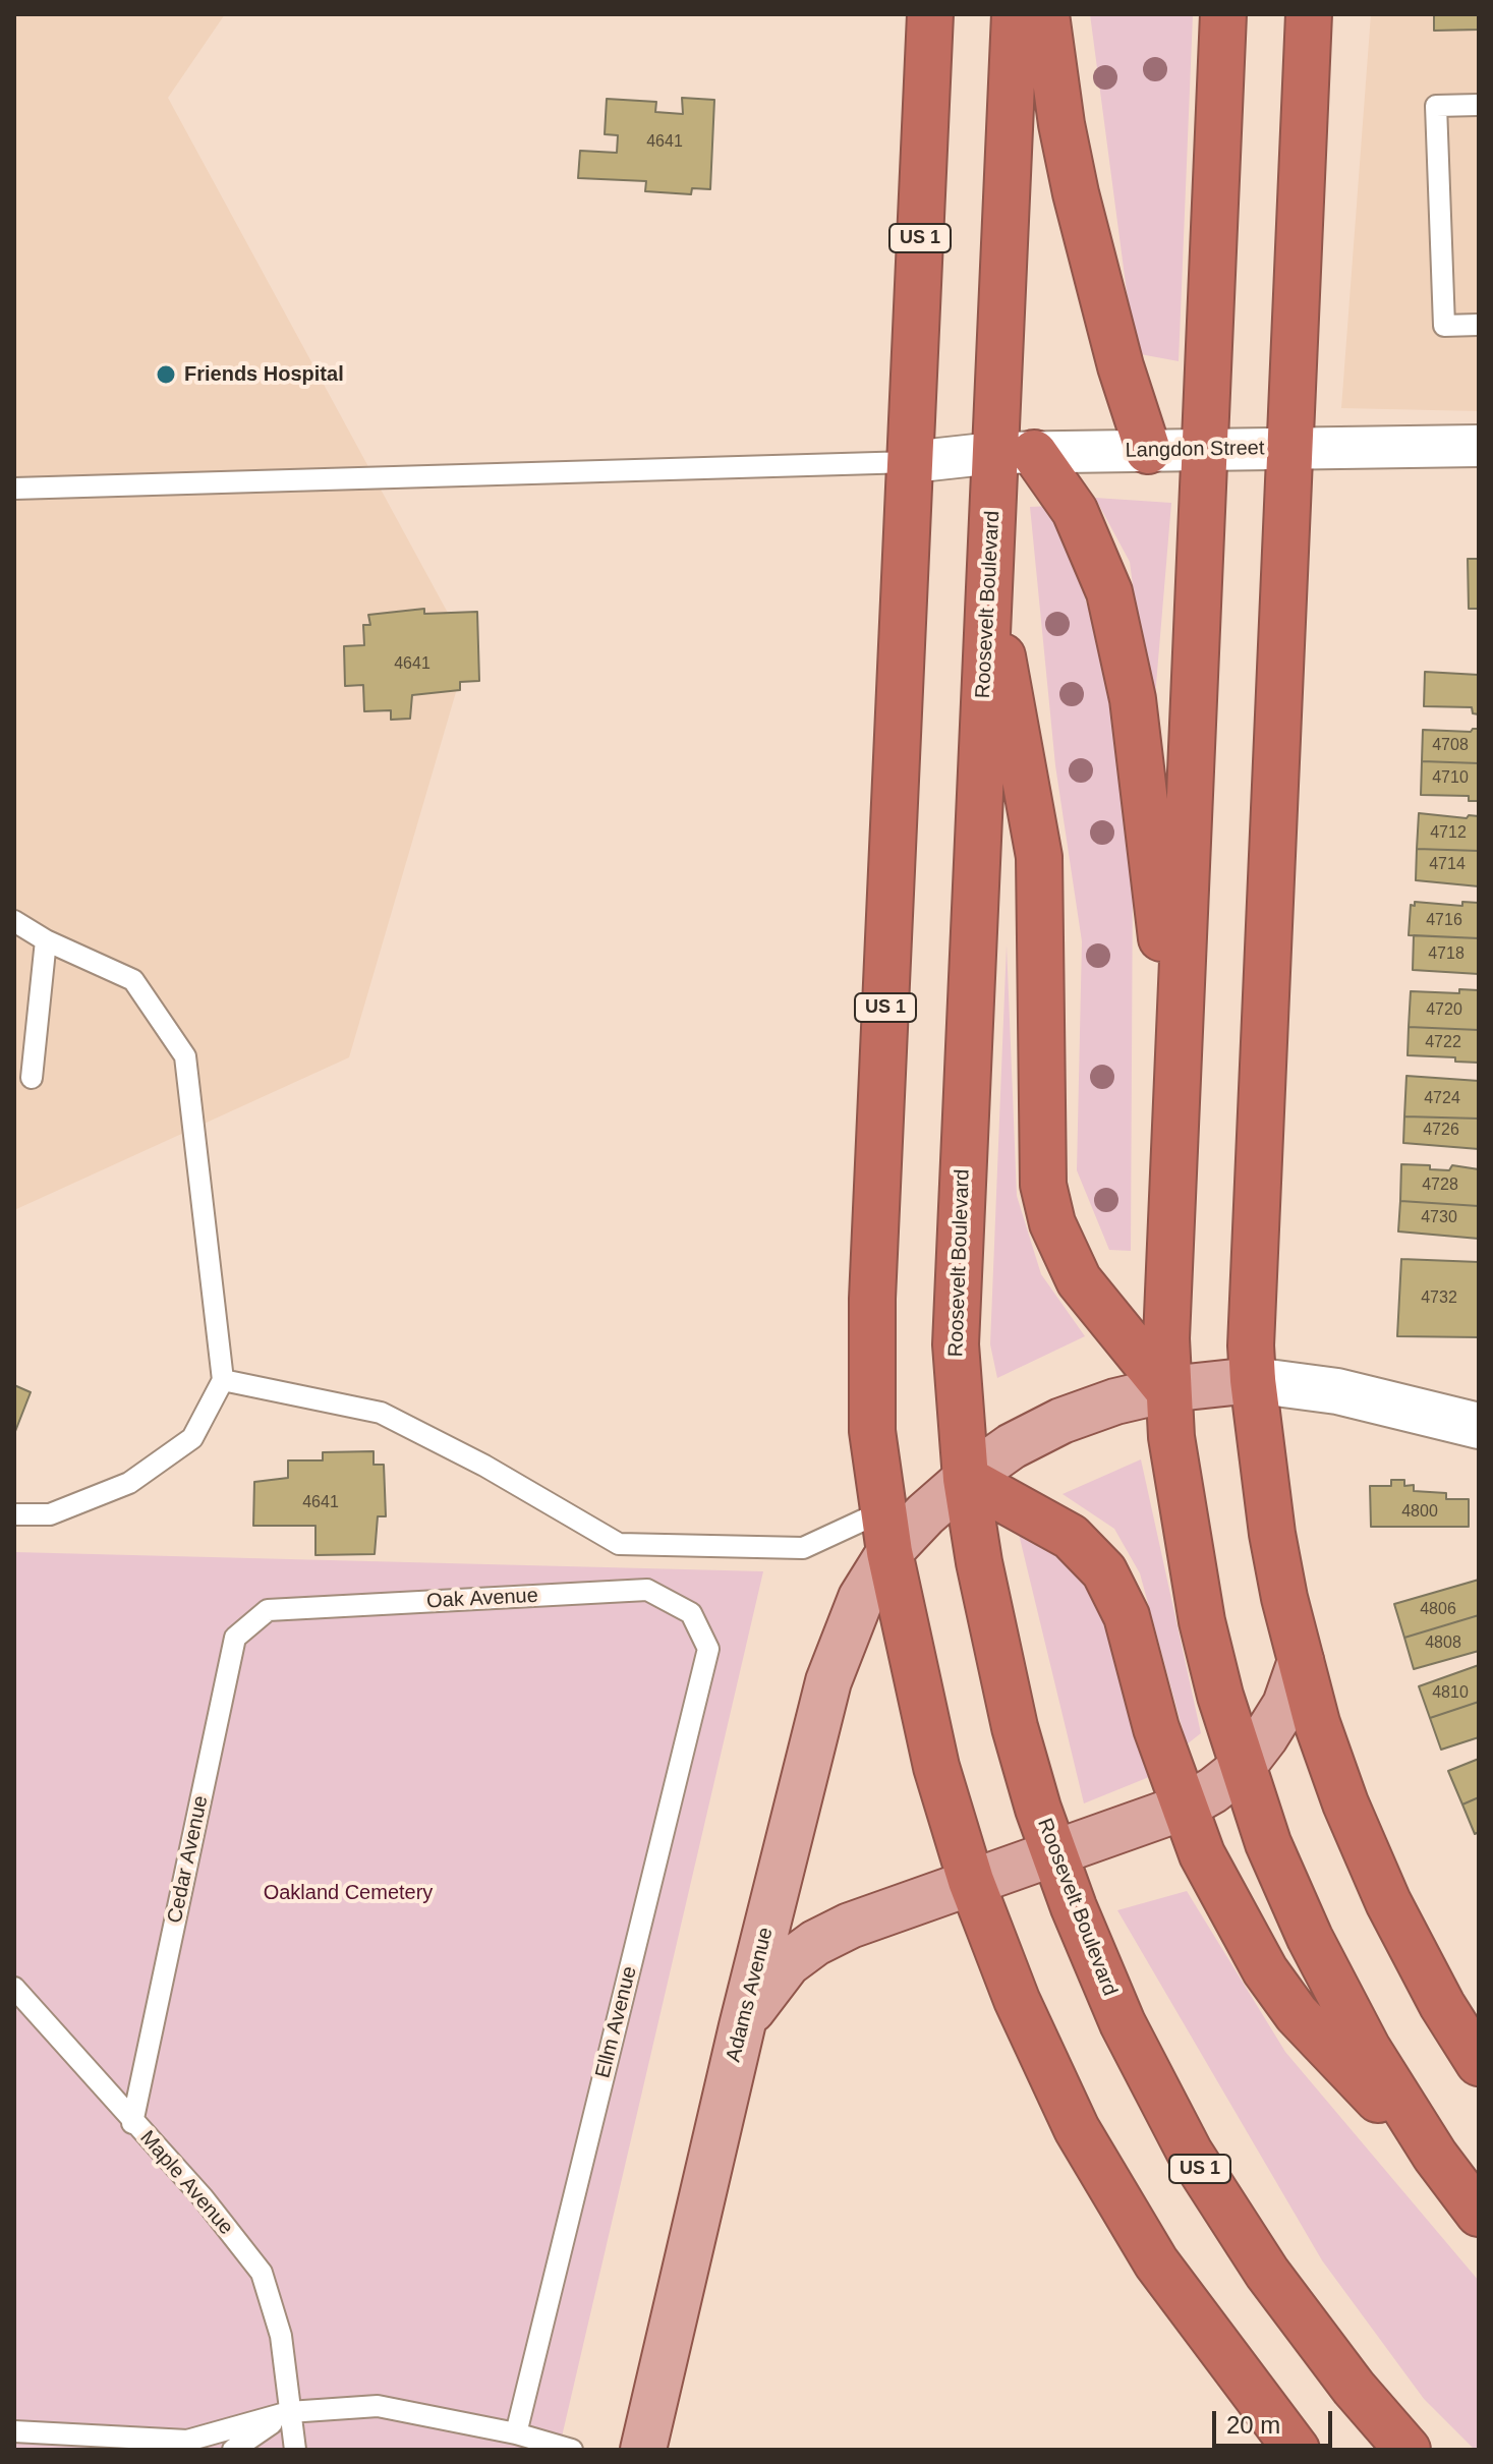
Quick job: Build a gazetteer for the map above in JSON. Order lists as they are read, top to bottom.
{
  "streets": {
    "highway": ["US 1", "Roosevelt Boulevard"],
    "main road": ["Adams Avenue"],
    "street": ["Langdon Street"],
    "lane": [
      "Oak Avenue",
      "Cedar Avenue",
      "Ellm Avenue",
      "Maple Avenue"
    ]
  },
  "crossings": [
    ["US 1", "Langdon Street"],
    ["US 1", "Adams Avenue"],
    ["Langdon Street", "Roosevelt Boulevard"],
    ["Roosevelt Boulevard", "Adams Avenue"],
    ["Oak Avenue", "Cedar Avenue"],
    ["Oak Avenue", "Ellm Avenue"],
    ["Cedar Avenue", "Maple Avenue"]
  ],
  "parks": ["Oakland Cemetery"],
  "places": ["Friends Hospital"],
  "house_numbers": [
    "4641",
    "4641",
    "4708",
    "4710",
    "4712",
    "4714",
    "4716",
    "4718",
    "4720",
    "4722",
    "4724",
    "4726",
    "4728",
    "4730",
    "4732",
    "4641",
    "4800",
    "4806",
    "4808",
    "4810"
  ],
  "scale_bar": "20 m"
}
